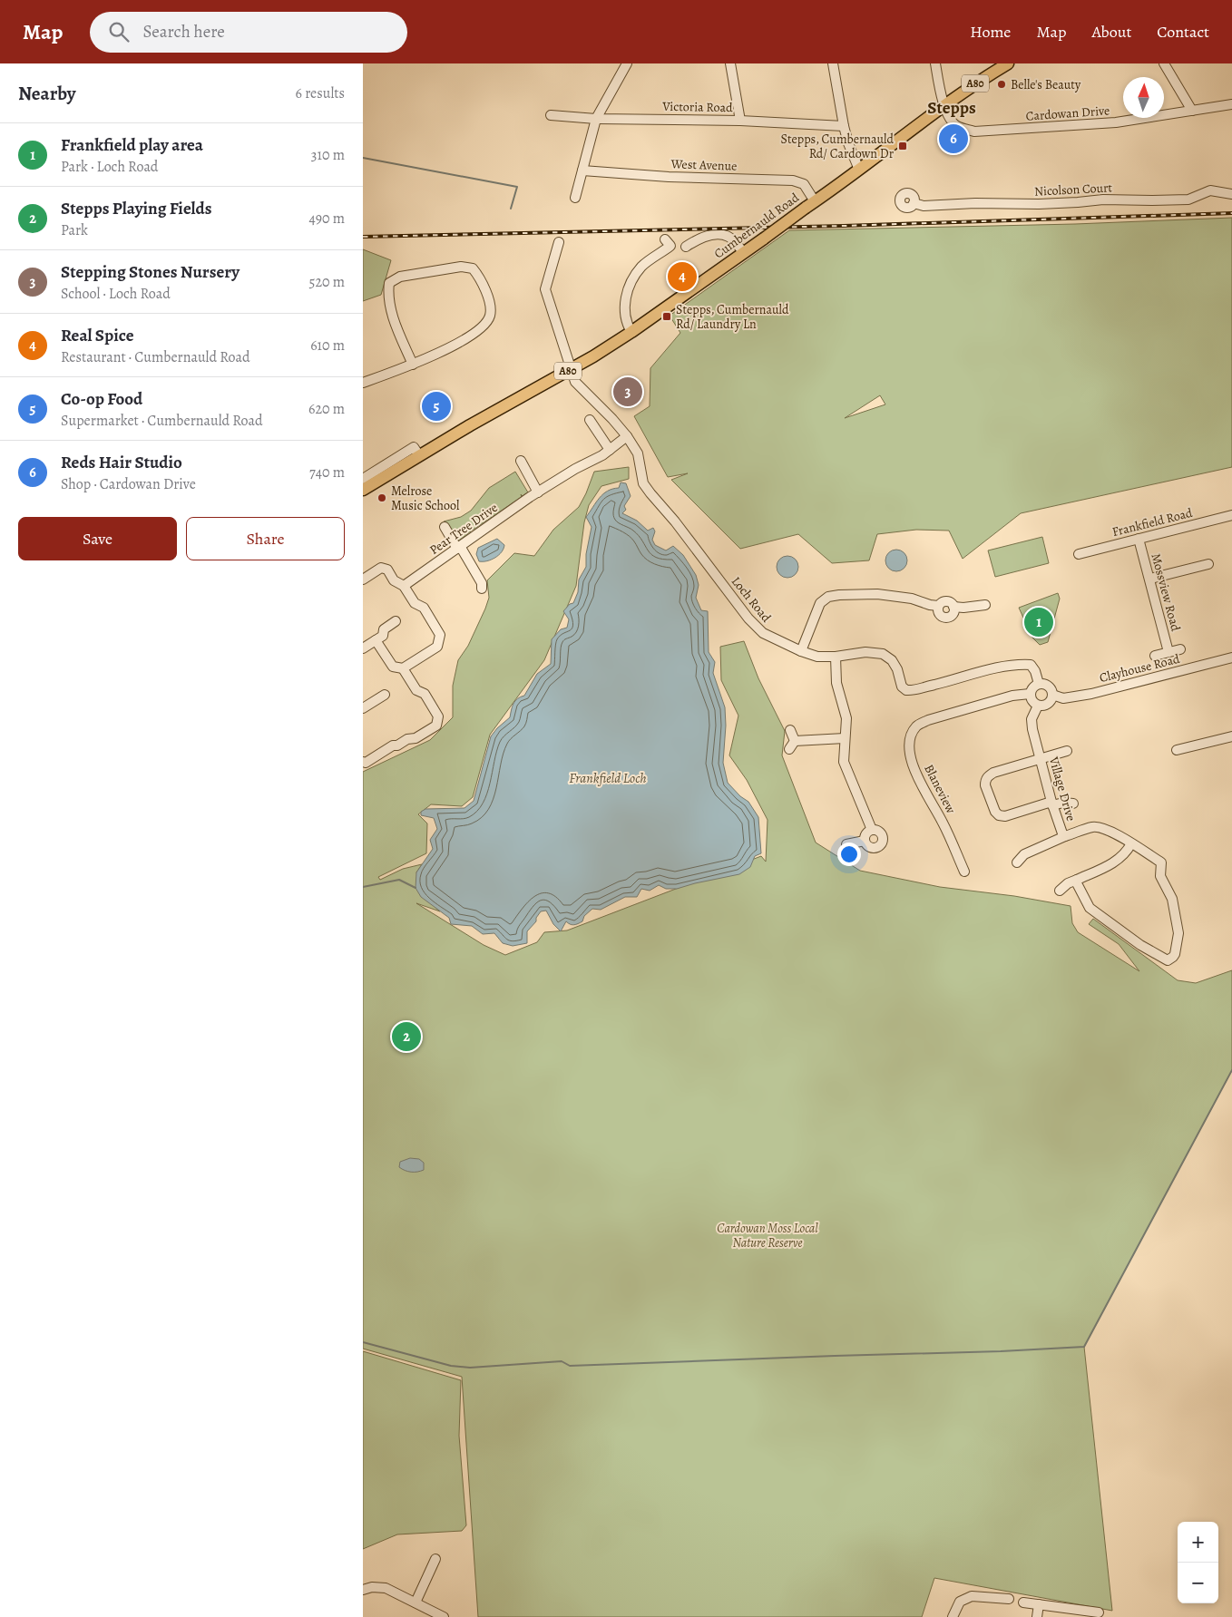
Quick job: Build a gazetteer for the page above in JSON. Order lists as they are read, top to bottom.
{
  "streets": {
    "main road": ["A80", "Cumbernauld Road"],
    "street": [
      "Victoria Road",
      "Cardowan Drive",
      "West Avenue",
      "Nicolson Court",
      "Frankfield Road",
      "Pear Tree Drive",
      "Mossview Road",
      "Loch Road",
      "Clayhouse Road",
      "Blaneview",
      "Village Drive"
    ]
  },
  "crossings": [
    ["Cardowan Drive", "Cumbernauld Road"],
    ["West Avenue", "Cumbernauld Road"],
    ["Cumbernauld Road", "Loch Road"],
    ["Frankfield Road", "Mossview Road"],
    ["Pear Tree Drive", "Loch Road"],
    ["Loch Road", "Clayhouse Road"],
    ["Loch Road", "Blaneview"],
    ["Loch Road", "Village Drive"],
    ["Clayhouse Road", "Blaneview"],
    ["Clayhouse Road", "Village Drive"],
    ["Blaneview", "Village Drive"]
  ],
  "districts": ["Stepps"],
  "water": ["Frankfield Loch"],
  "parks": ["Cardowan Moss Local Nature Reserve"],
  "places": {
    "other": ["Belle's Beauty", "Melrose Music School"],
    "transit": ["Stepps, Cumbernauld Rd/ Cardown Dr", "Stepps, Cumbernauld Rd/ Laundry Ln"]
  },
  "north": "top",
  "page": {
    "header": "Map",
    "search": "Search here",
    "nav": [
      "Home",
      "Map",
      "About",
      "Contact"
    ],
    "heading": ["Nearby", "6 results"],
    "list": [
      {
        "mark": "1",
        "name": "Frankfield play area",
        "note": "Park · Loch Road",
        "value": "310 m"
      },
      {
        "mark": "2",
        "name": "Stepps Playing Fields",
        "note": "Park",
        "value": "490 m"
      },
      {
        "mark": "3",
        "name": "Stepping Stones Nursery",
        "note": "School · Loch Road",
        "value": "520 m"
      },
      {
        "mark": "4",
        "name": "Real Spice",
        "note": "Restaurant · Cumbernauld Road",
        "value": "610 m"
      },
      {
        "mark": "5",
        "name": "Co-op Food",
        "note": "Supermarket · Cumbernauld Road",
        "value": "620 m"
      },
      {
        "mark": "6",
        "name": "Reds Hair Studio",
        "note": "Shop · Cardowan Drive",
        "value": "740 m"
      }
    ],
    "pins": [
      "6",
      "4",
      "3",
      "5",
      "1",
      "2"
    ],
    "buttons": ["Save", "Share"],
    "map_buttons": ["+", "−"]
  }
}
